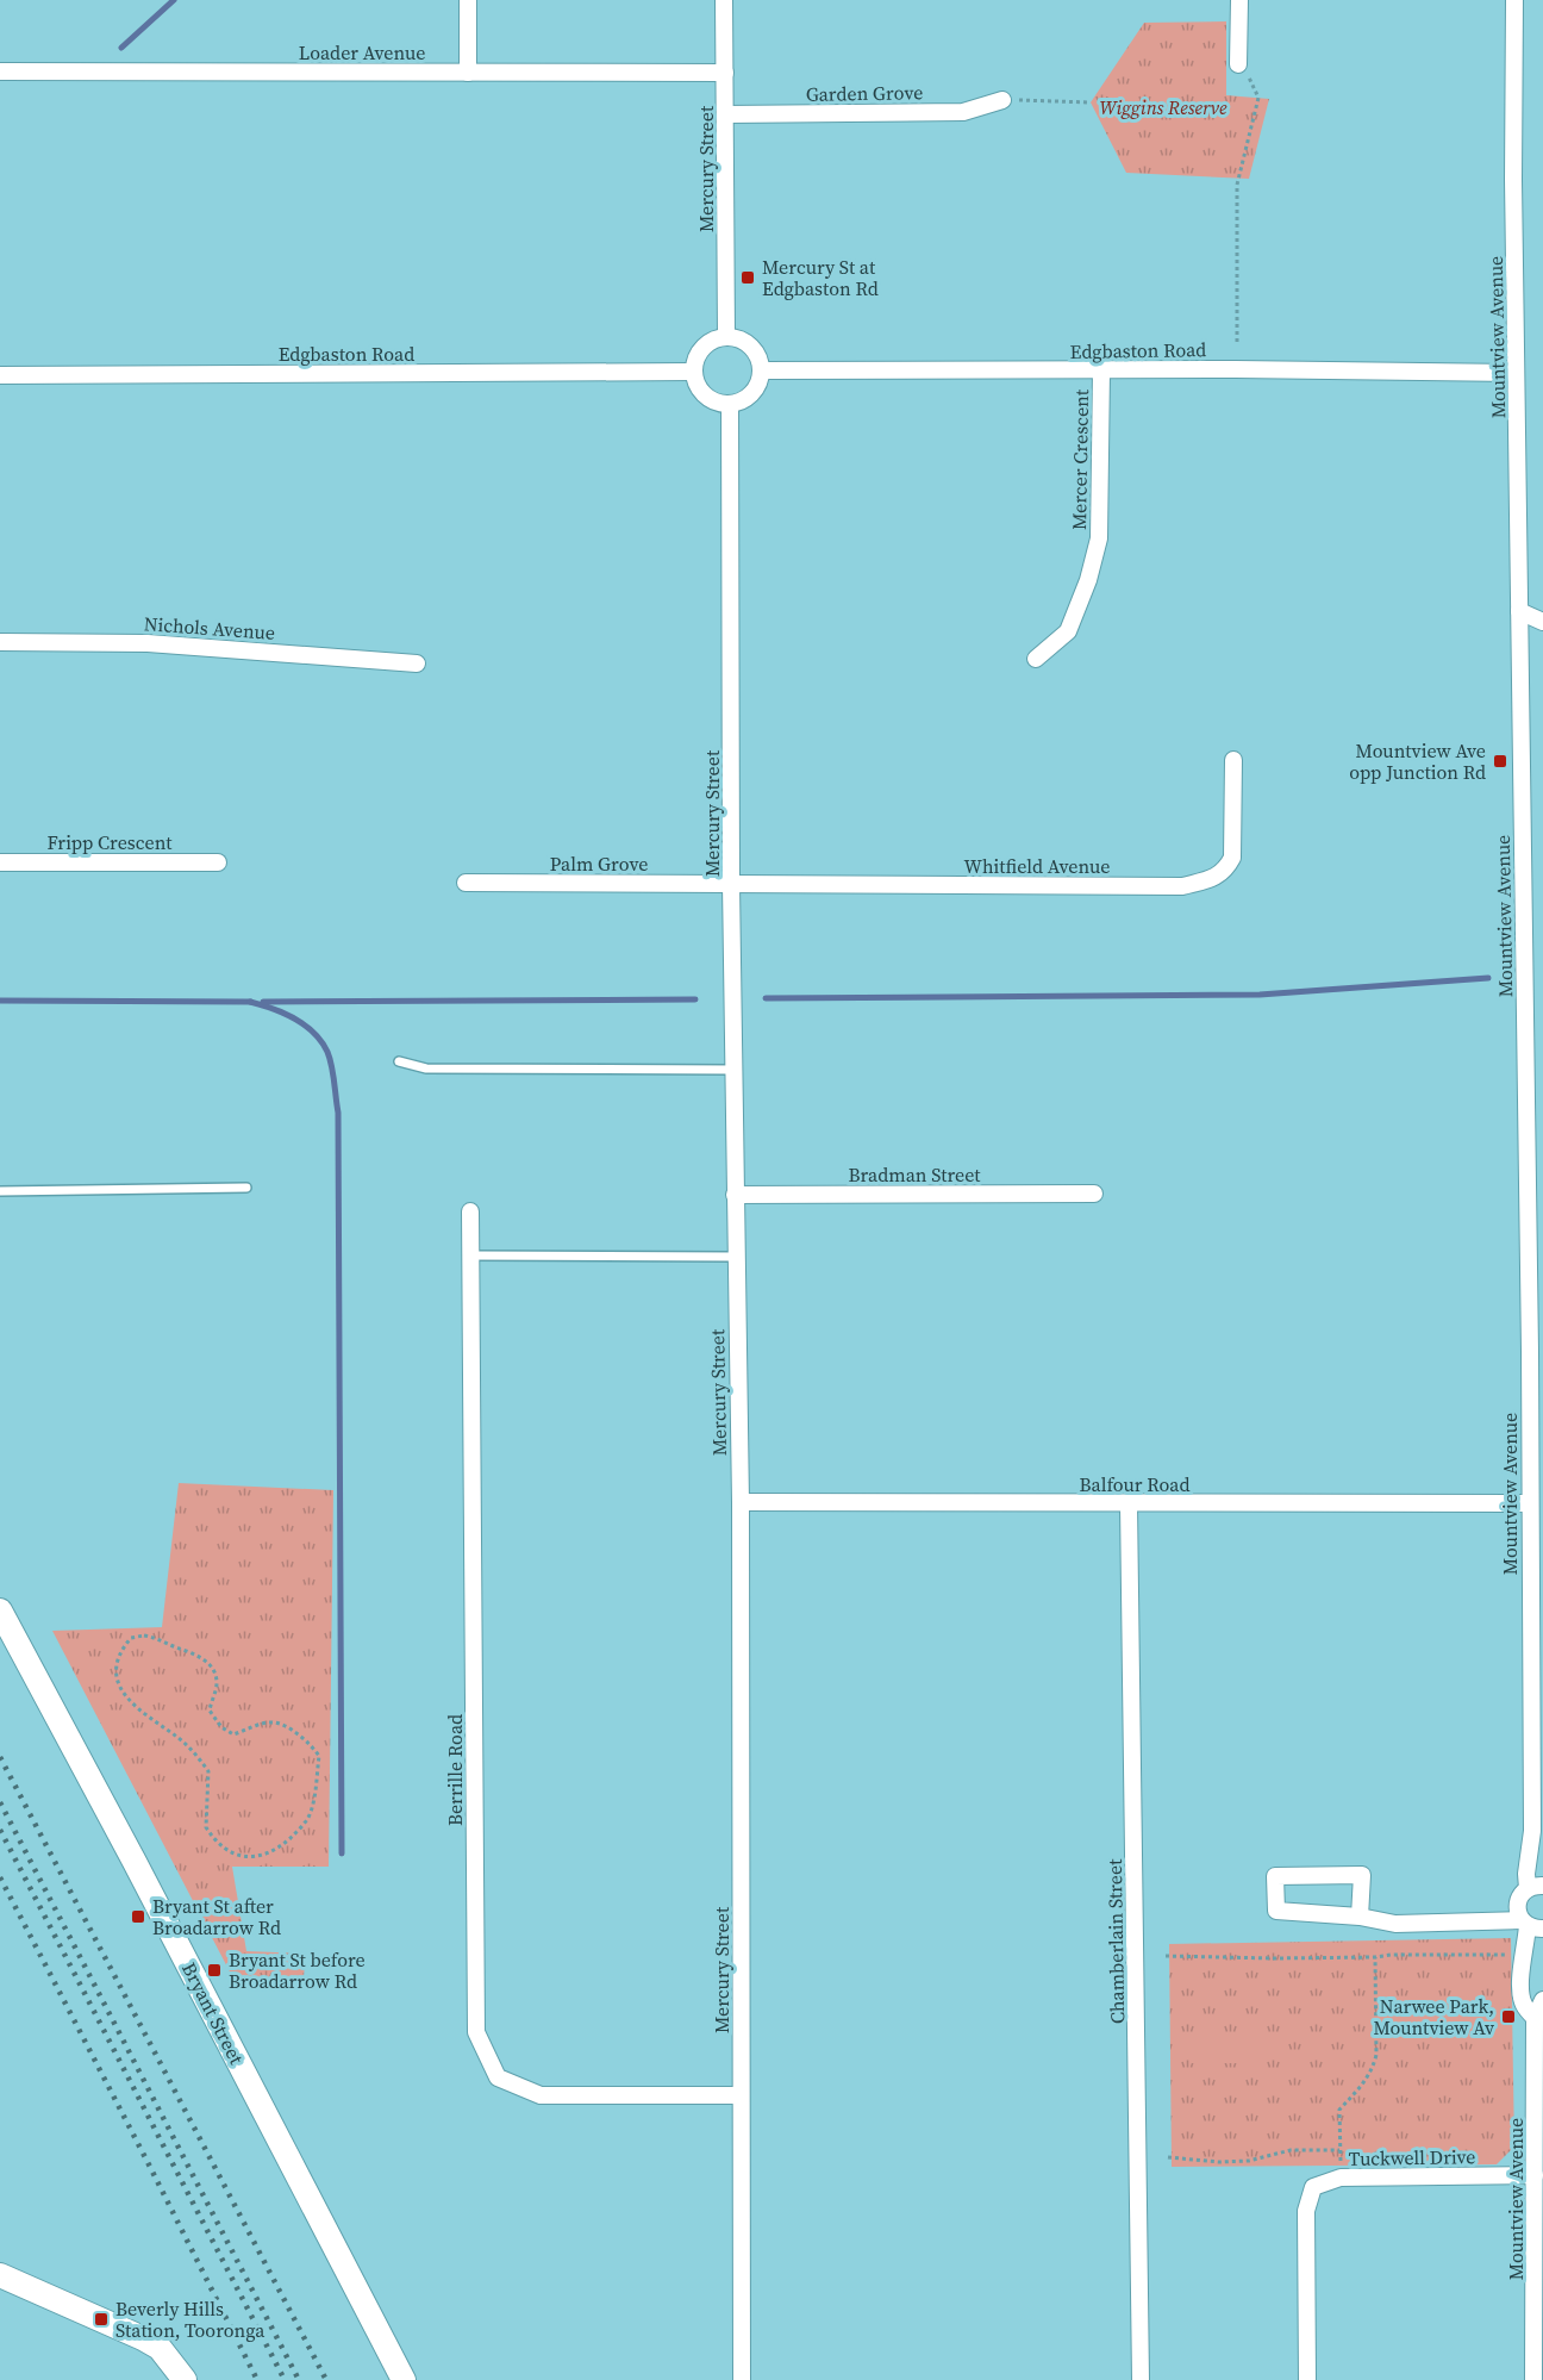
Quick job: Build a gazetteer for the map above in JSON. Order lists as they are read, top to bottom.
{
  "streets": {
    "street": [
      "Loader Avenue",
      "Garden Grove",
      "Mercury Street",
      "Mountview Avenue",
      "Edgbaston Road",
      "Mercer Crescent",
      "Nichols Avenue",
      "Fripp Crescent",
      "Palm Grove",
      "Whitfield Avenue",
      "Bradman Street",
      "Balfour Road",
      "Berrille Road",
      "Chamberlain Street",
      "Bryant Street",
      "Tuckwell Drive"
    ]
  },
  "crossings": [
    ["Loader Avenue", "Mercury Street"],
    ["Garden Grove", "Mercury Street"],
    ["Mercury Street", "Edgbaston Road"],
    ["Mercury Street", "Palm Grove"],
    ["Mercury Street", "Whitfield Avenue"],
    ["Mercury Street", "Bradman Street"],
    ["Mercury Street", "Balfour Road"],
    ["Mercury Street", "Berrille Road"],
    ["Mountview Avenue", "Edgbaston Road"],
    ["Mountview Avenue", "Balfour Road"],
    ["Mountview Avenue", "Tuckwell Drive"],
    ["Edgbaston Road", "Mercer Crescent"],
    ["Palm Grove", "Whitfield Avenue"],
    ["Balfour Road", "Chamberlain Street"]
  ],
  "parks": ["Wiggins Reserve"],
  "places": {
    "transit": [
      "Mercury St at Edgbaston Rd",
      "Mountview Ave opp Junction Rd",
      "Bryant St after Broadarrow Rd",
      "Bryant St before Broadarrow Rd",
      "Narwee Park, Mountview Av",
      "Beverly Hills Station, Tooronga"
    ]
  }
}
